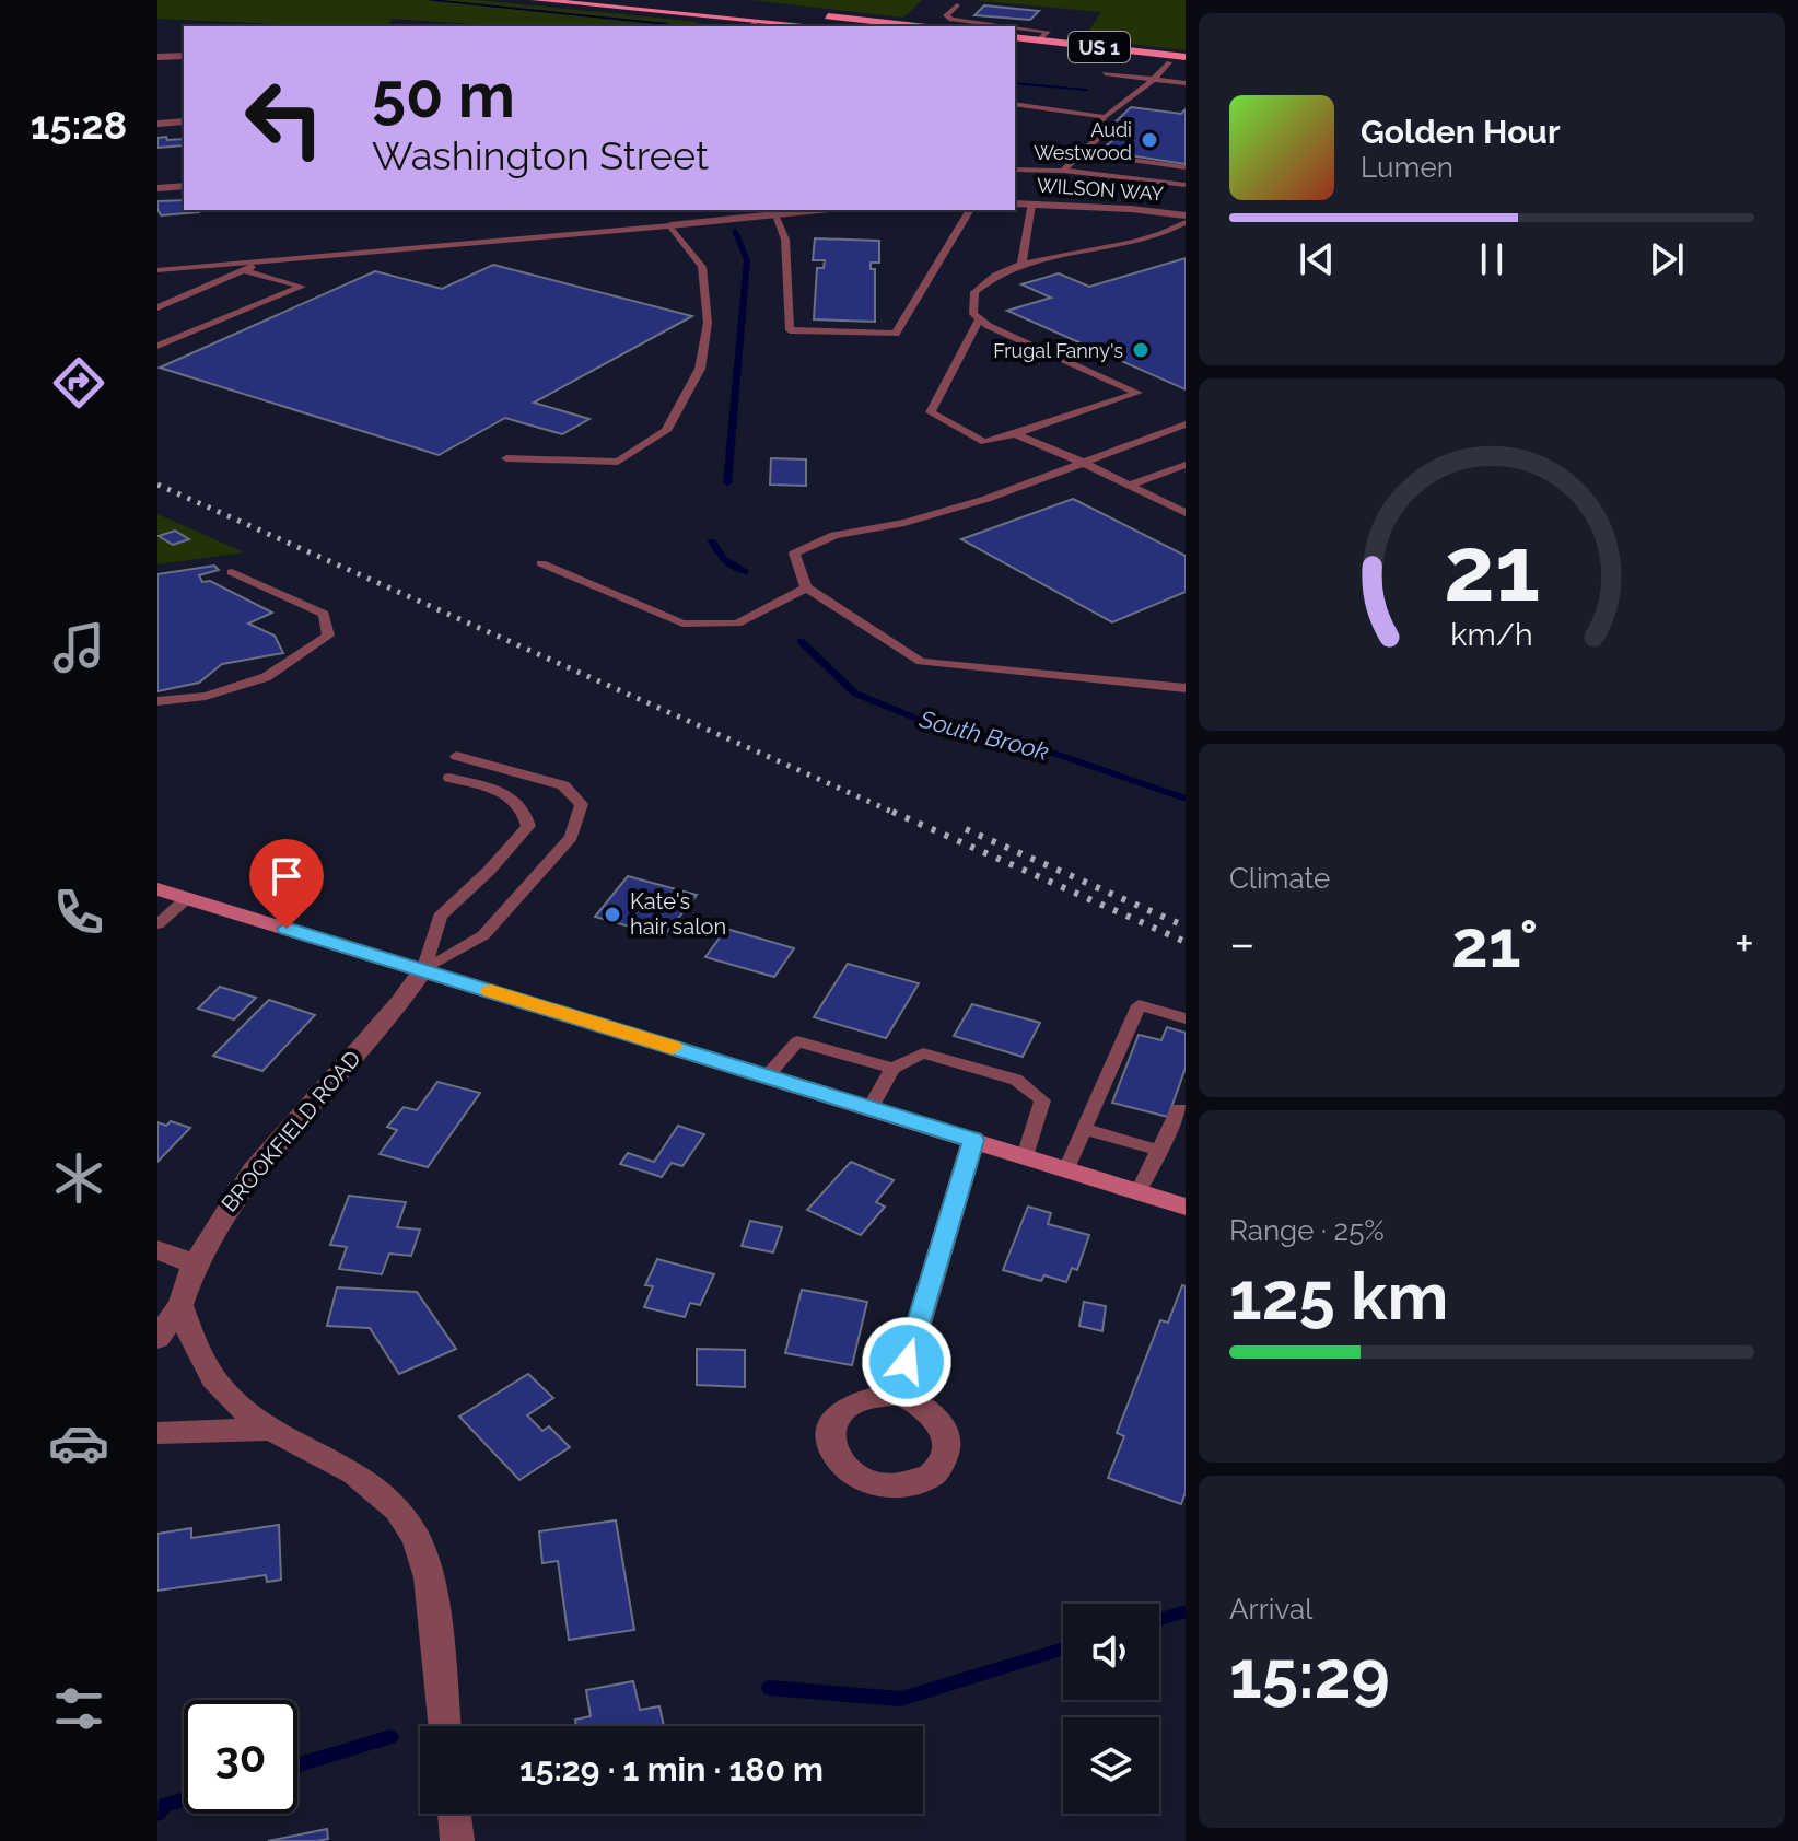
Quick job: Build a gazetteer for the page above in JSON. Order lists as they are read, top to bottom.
{
  "streets": {
    "main road": ["US 1"],
    "street": ["WILSON WAY", "BROOKFIELD ROAD"]
  },
  "water": ["South Brook"],
  "places": ["Audi Westwood", "Frugal Fanny's", "Kate's hair salon"],
  "page": {
    "tabs": "15:28",
    "turn": ["50 m", "Washington Street"],
    "song": ["Golden Hour", "Lumen"],
    "tile": [
      "Climate",
      ["Range · 25%", "125 km"],
      ["Arrival", "15:29"]
    ],
    "heat": ["−", "21°", "+"],
    "limit": "30",
    "trip": "15:29 · 1 min · 180 m",
    "gauge": ["21", "km/h"]
  }
}
